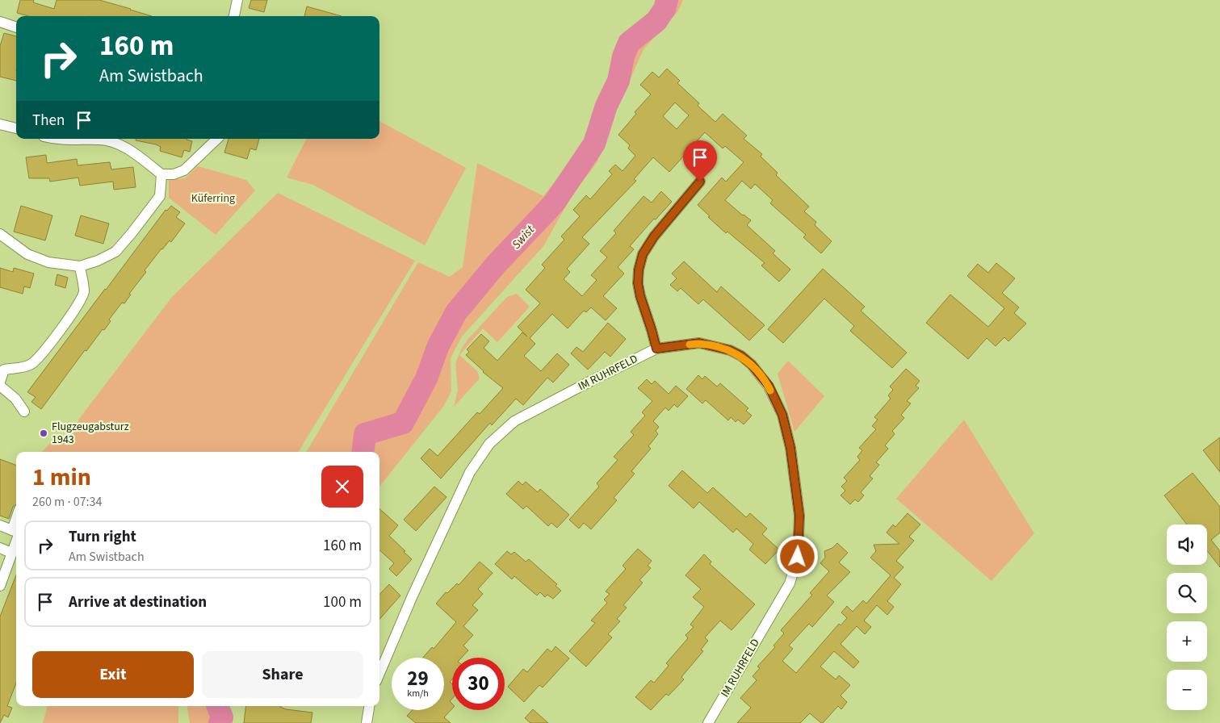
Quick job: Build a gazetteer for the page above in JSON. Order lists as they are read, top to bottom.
{
  "streets": {
    "street": ["IM RUHRFELD"]
  },
  "water": ["Swist"],
  "parks": ["Küferring"],
  "places": ["Flugzeugabsturz 1943"],
  "page": {
    "turn": ["160 m", "Am Swistbach"],
    "then": "Then",
    "heading": ["1 min", "260 m · 07:34"],
    "list": [
      {
        "name": "Turn right",
        "note": "Am Swistbach",
        "value": "160 m"
      },
      {
        "name": "Arrive at destination",
        "value": "100 m"
      }
    ],
    "map_buttons": ["+", "−"],
    "buttons": ["Exit", "Share"],
    "speed": "29 km/h",
    "limit": "30"
  }
}
